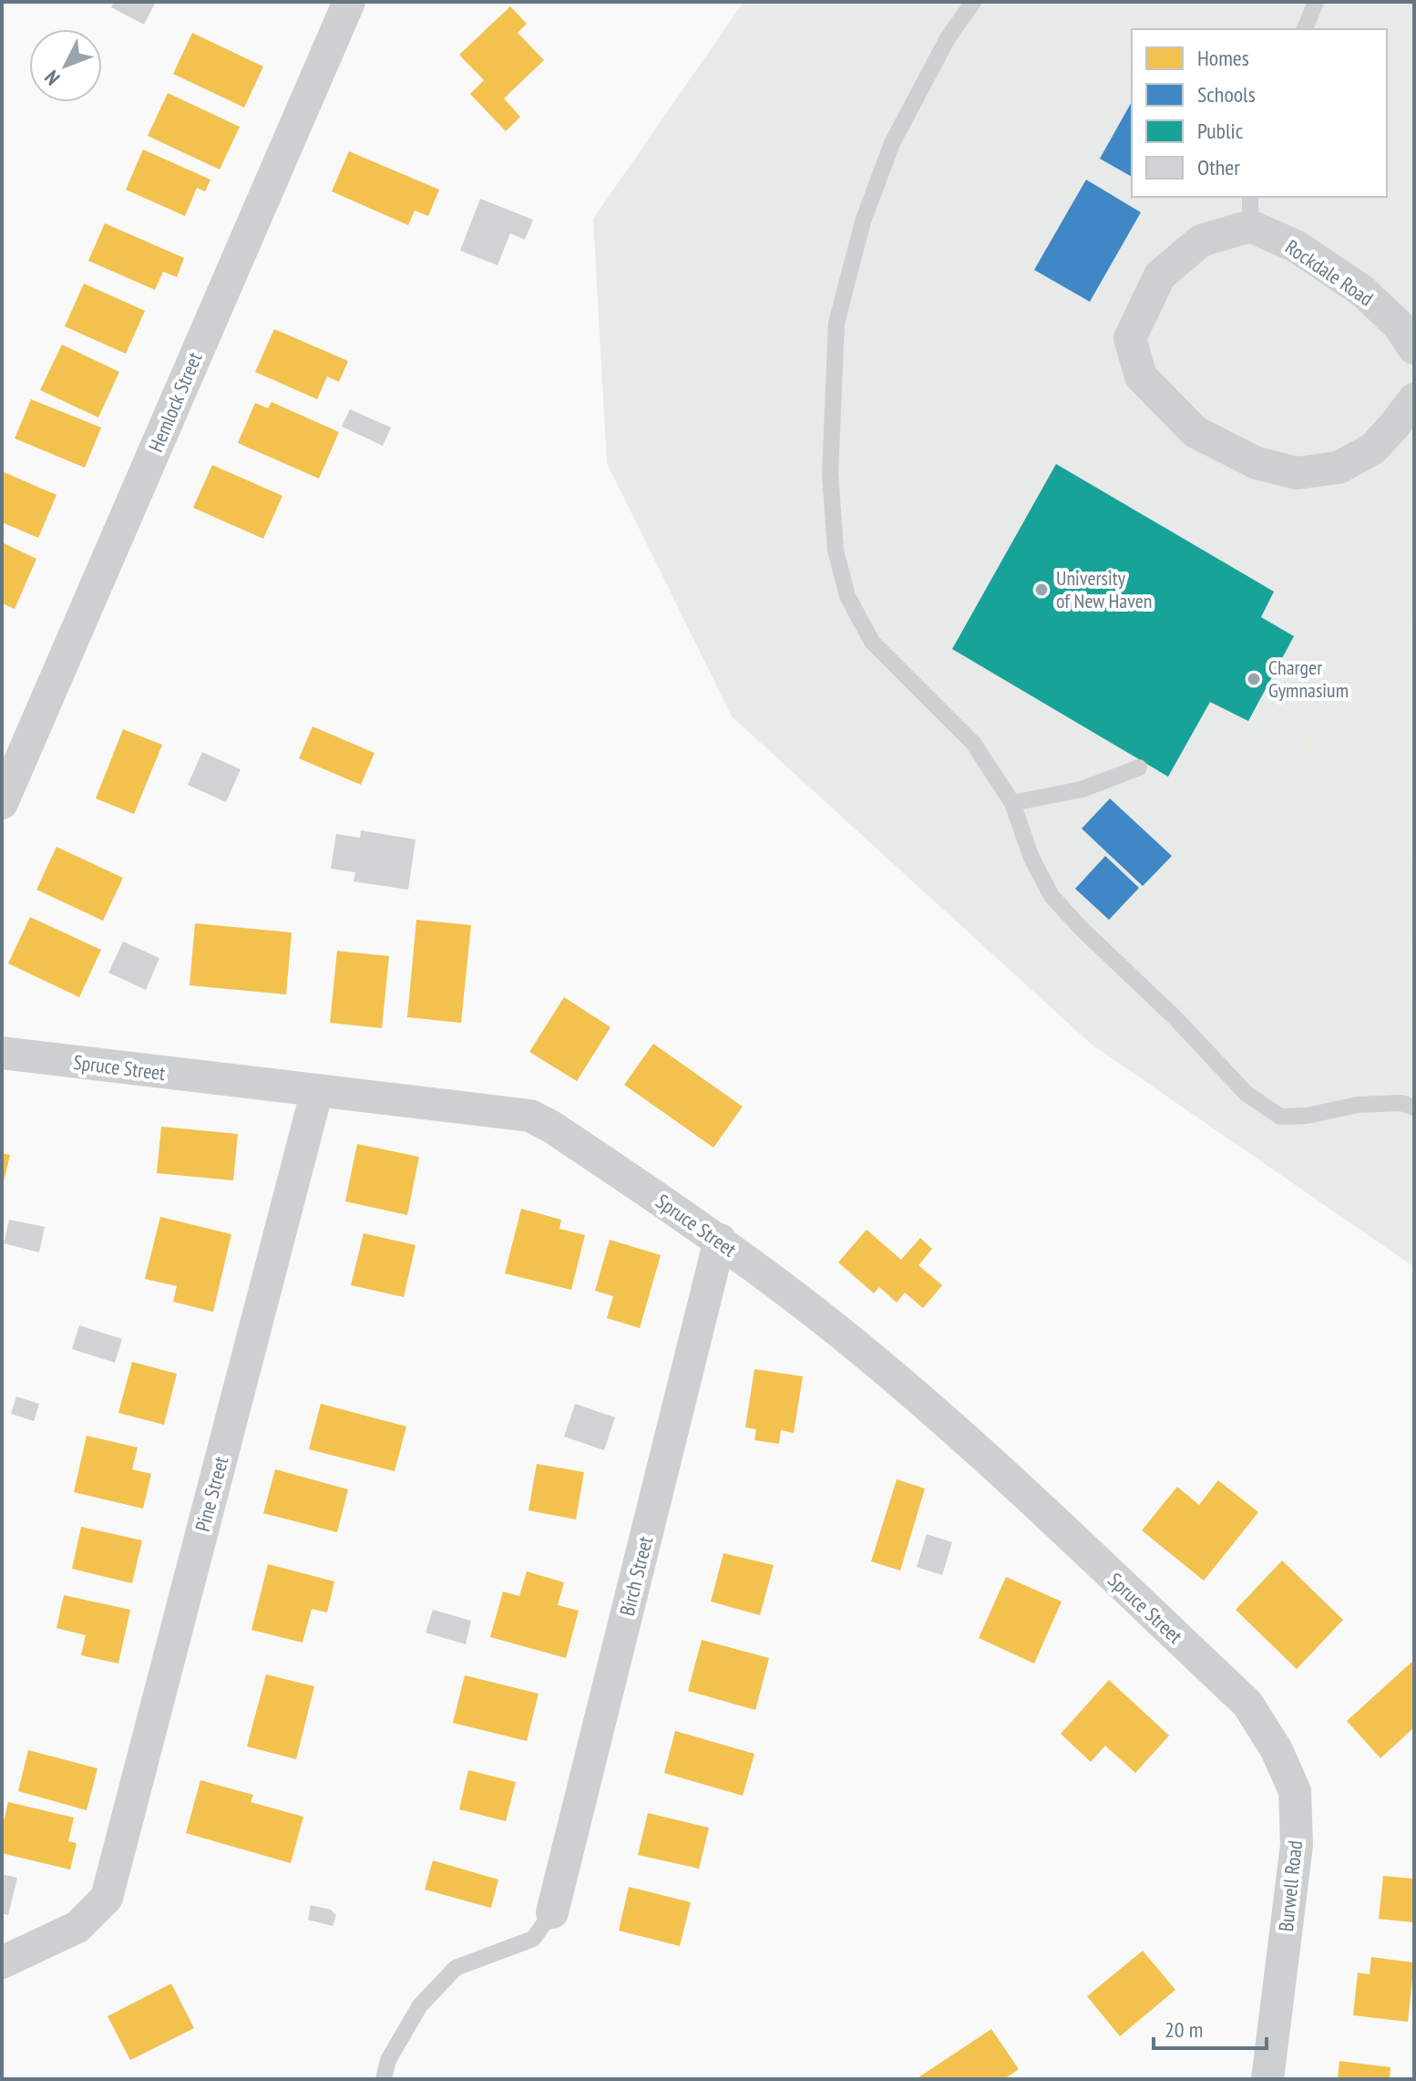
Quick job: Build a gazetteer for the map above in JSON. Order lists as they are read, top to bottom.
{
  "streets": {
    "street": [
      "Rockdale Road",
      "Hemlock Street",
      "Spruce Street",
      "Pine Street",
      "Birch Street",
      "Burwell Road"
    ]
  },
  "crossings": [
    ["Spruce Street", "Pine Street"],
    ["Spruce Street", "Birch Street"],
    ["Spruce Street", "Burwell Road"]
  ],
  "places": ["University of New Haven", "Charger Gymnasium"],
  "legend": [
    "Homes",
    "Schools",
    "Public",
    "Other"
  ],
  "scale_bar": "20 m",
  "north": "bottom left"
}
